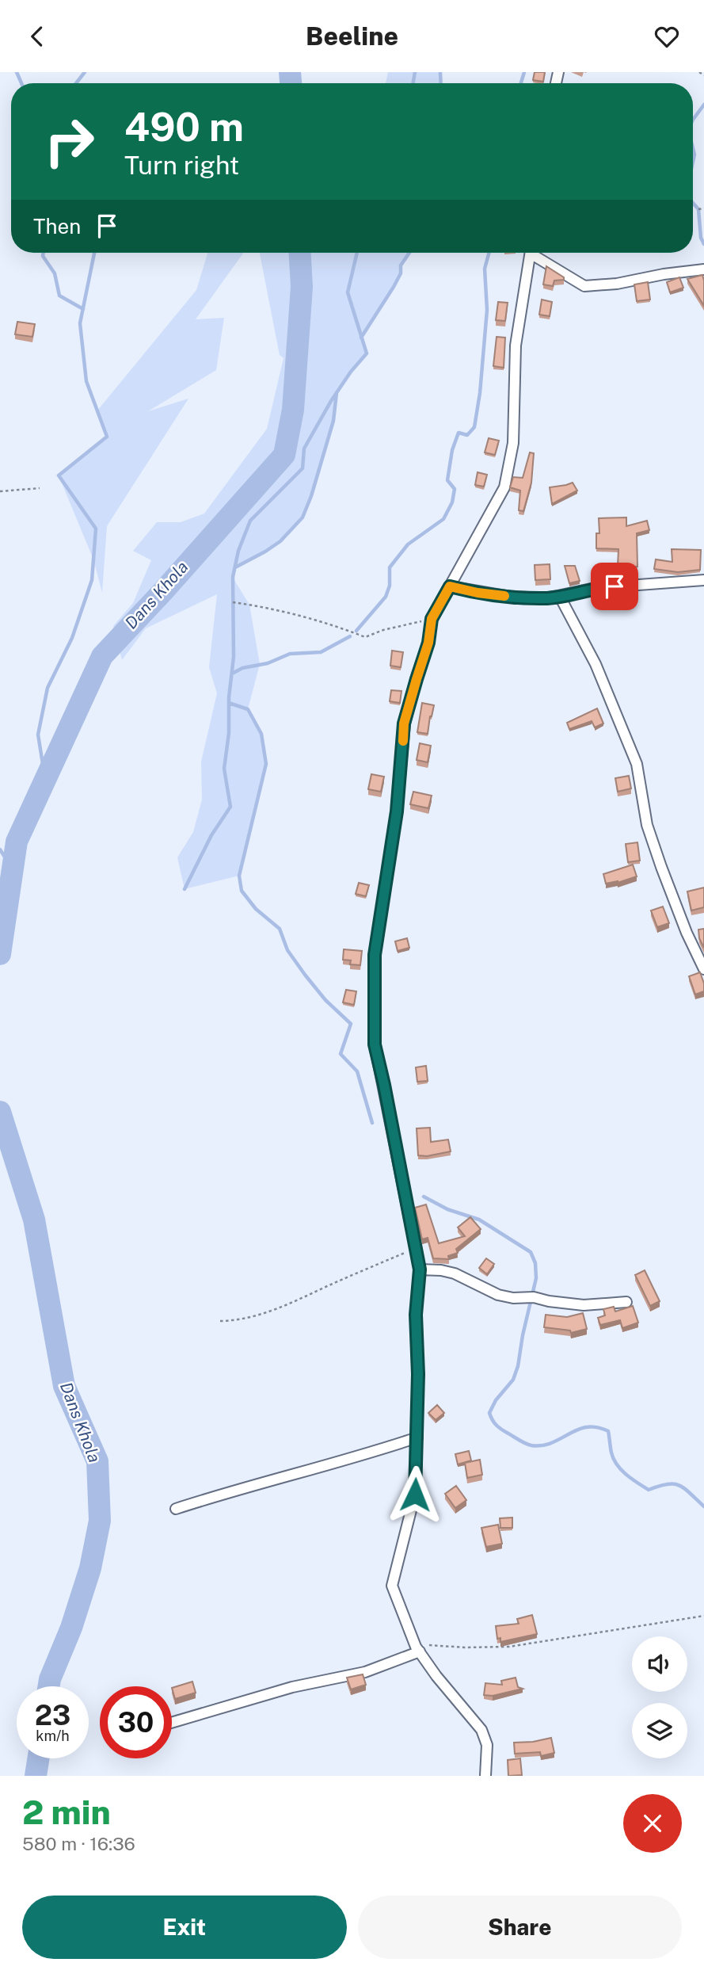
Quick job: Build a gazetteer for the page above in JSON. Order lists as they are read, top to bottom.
{
  "water": ["Dans Khola"],
  "page": {
    "header": "Beeline",
    "turn": ["490 m", "Turn right"],
    "then": "Then",
    "speed": "23 km/h",
    "limit": "30",
    "heading": ["2 min", "580 m · 16:36"],
    "buttons": ["Exit", "Share"]
  }
}
